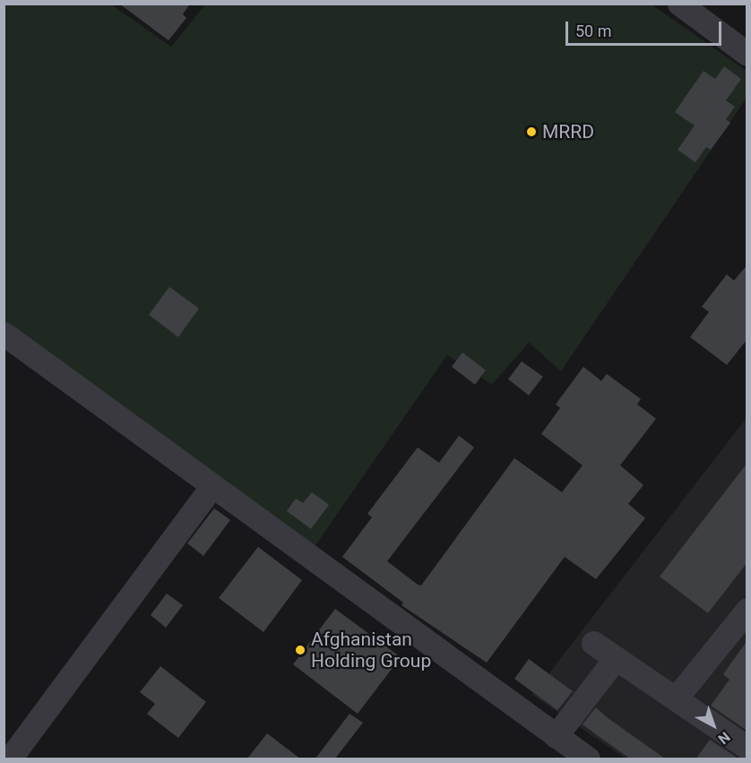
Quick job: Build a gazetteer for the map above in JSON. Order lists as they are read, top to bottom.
{
  "places": ["MRRD", "Afghanistan Holding Group"],
  "scale_bar": "50 m",
  "north": "bottom right"
}
